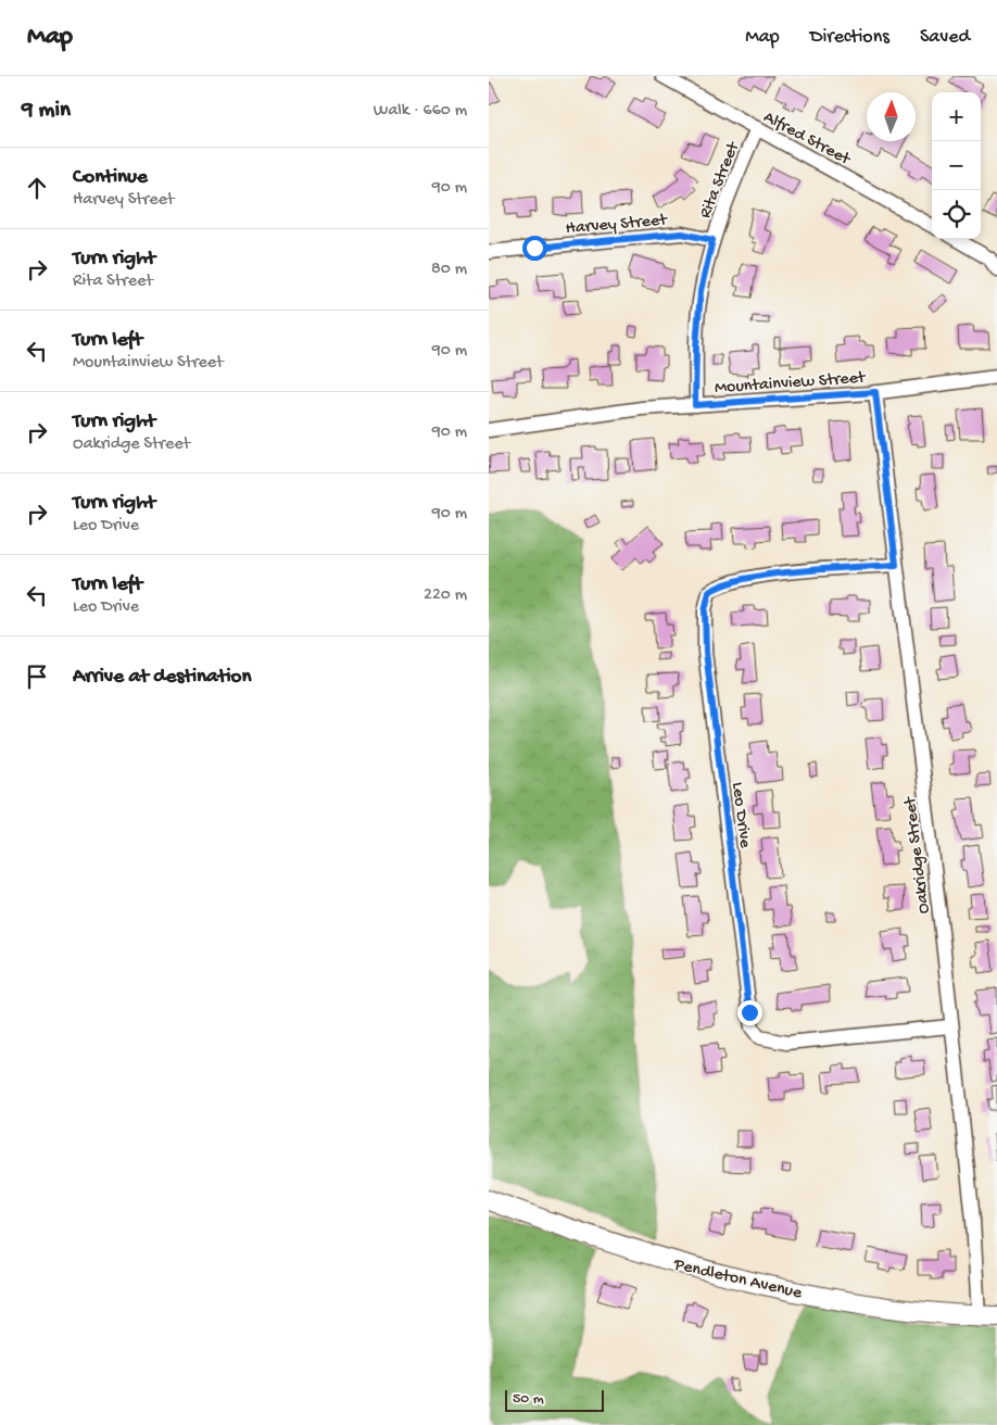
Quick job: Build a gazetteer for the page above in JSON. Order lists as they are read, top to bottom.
{
  "streets": {
    "street": [
      "Alfred Street",
      "Rita Street",
      "Harvey Street",
      "Mountainview Street",
      "Leo Drive",
      "Oakridge Street",
      "Pendleton Avenue"
    ]
  },
  "crossings": [
    ["Alfred Street", "Rita Street"],
    ["Rita Street", "Harvey Street"],
    ["Rita Street", "Mountainview Street"],
    ["Mountainview Street", "Oakridge Street"],
    ["Leo Drive", "Oakridge Street"],
    ["Oakridge Street", "Pendleton Avenue"]
  ],
  "scale_bar": "50 m",
  "north": "top",
  "page": {
    "header": "Map",
    "nav": ["Map", "Directions", "Saved"],
    "heading": ["9 min", "Walk · 660 m"],
    "map_buttons": ["+", "−"],
    "list": [
      ["Continue", "Harvey Street", "90 m"],
      ["Turn right", "Rita Street", "80 m"],
      ["Turn left", "Mountainview Street", "90 m"],
      ["Turn right", "Oakridge Street", "90 m"],
      ["Turn right", "Leo Drive", "90 m"],
      ["Turn left", "Leo Drive", "220 m"],
      "Arrive at destination"
    ],
    "scale": "50 m"
  }
}
